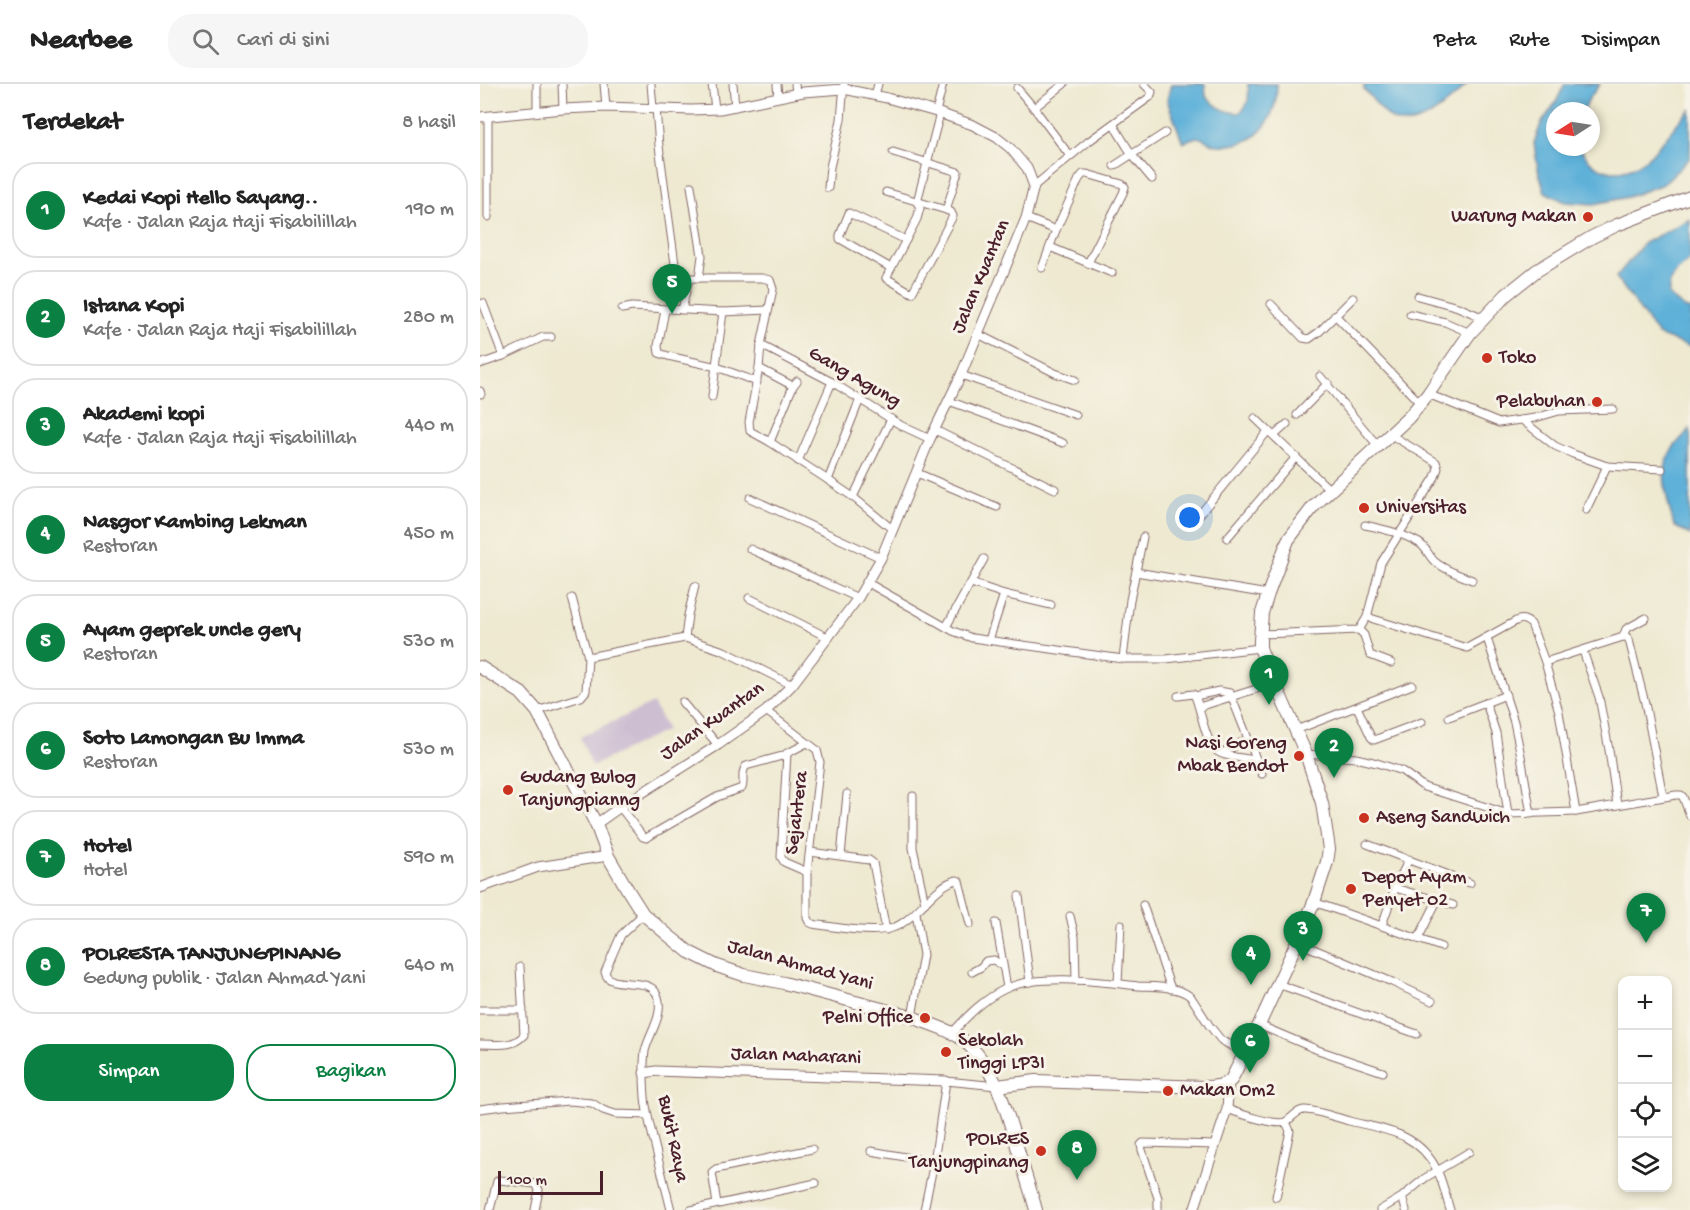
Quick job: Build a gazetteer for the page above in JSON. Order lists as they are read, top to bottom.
{
  "streets": {
    "highway": ["Jalan Ahmad Yani"],
    "street": [
      "Jalan Kuantan",
      "Gang Agung",
      "Sejahtera",
      "Jalan Maharani",
      "Bukit Raya"
    ]
  },
  "crossings": [
    ["Jalan Kuantan", "Gang Agung"],
    ["Jalan Kuantan", "Sejahtera"],
    ["Jalan Kuantan", "Jalan Ahmad Yani"],
    ["Jalan Ahmad Yani", "Bukit Raya"],
    ["Jalan Maharani", "Bukit Raya"]
  ],
  "places": [
    "Warung Makan",
    "Toko",
    "Pelabuhan",
    "Universitas",
    "Nasi Goreng Mbak Bendot",
    "Gudang Bulog Tanjungpianng",
    "Aseng Sandwich",
    "Depot Ayam Penyet 02",
    "Pelni Office",
    "Sekolah Tinggi LP3I",
    "Makan Om2",
    "POLRES Tanjungpinang"
  ],
  "scale_bar": "100 m",
  "north": "left",
  "page": {
    "header": "Nearbee",
    "search": "Cari di sini",
    "nav": ["Peta", "Rute", "Disimpan"],
    "heading": ["Terdekat", "8 hasil"],
    "list": [
      {
        "mark": "1",
        "name": "Kedai Kopi Hello Sayang..",
        "note": "Kafe · Jalan Raja Haji Fisabilillah",
        "value": "190 m"
      },
      {
        "mark": "2",
        "name": "Istana Kopi",
        "note": "Kafe · Jalan Raja Haji Fisabilillah",
        "value": "280 m"
      },
      {
        "mark": "3",
        "name": "Akademi kopi",
        "note": "Kafe · Jalan Raja Haji Fisabilillah",
        "value": "440 m"
      },
      {
        "mark": "4",
        "name": "Nasgor Kambing Lekman",
        "note": "Restoran",
        "value": "450 m"
      },
      {
        "mark": "5",
        "name": "Ayam geprek uncle gery",
        "note": "Restoran",
        "value": "530 m"
      },
      {
        "mark": "6",
        "name": "Soto Lamongan Bu Imma",
        "note": "Restoran",
        "value": "530 m"
      },
      {
        "mark": "7",
        "name": "Hotel",
        "note": "Hotel",
        "value": "590 m"
      },
      {
        "mark": "8",
        "name": "POLRESTA TANJUNGPINANG",
        "note": "Gedung publik · Jalan Ahmad Yani",
        "value": "640 m"
      }
    ],
    "pins": [
      "5",
      "1",
      "2",
      "7",
      "3",
      "4",
      "6",
      "8"
    ],
    "map_buttons": ["+", "−"],
    "buttons": ["Simpan", "Bagikan"],
    "scale": "100 m"
  }
}
